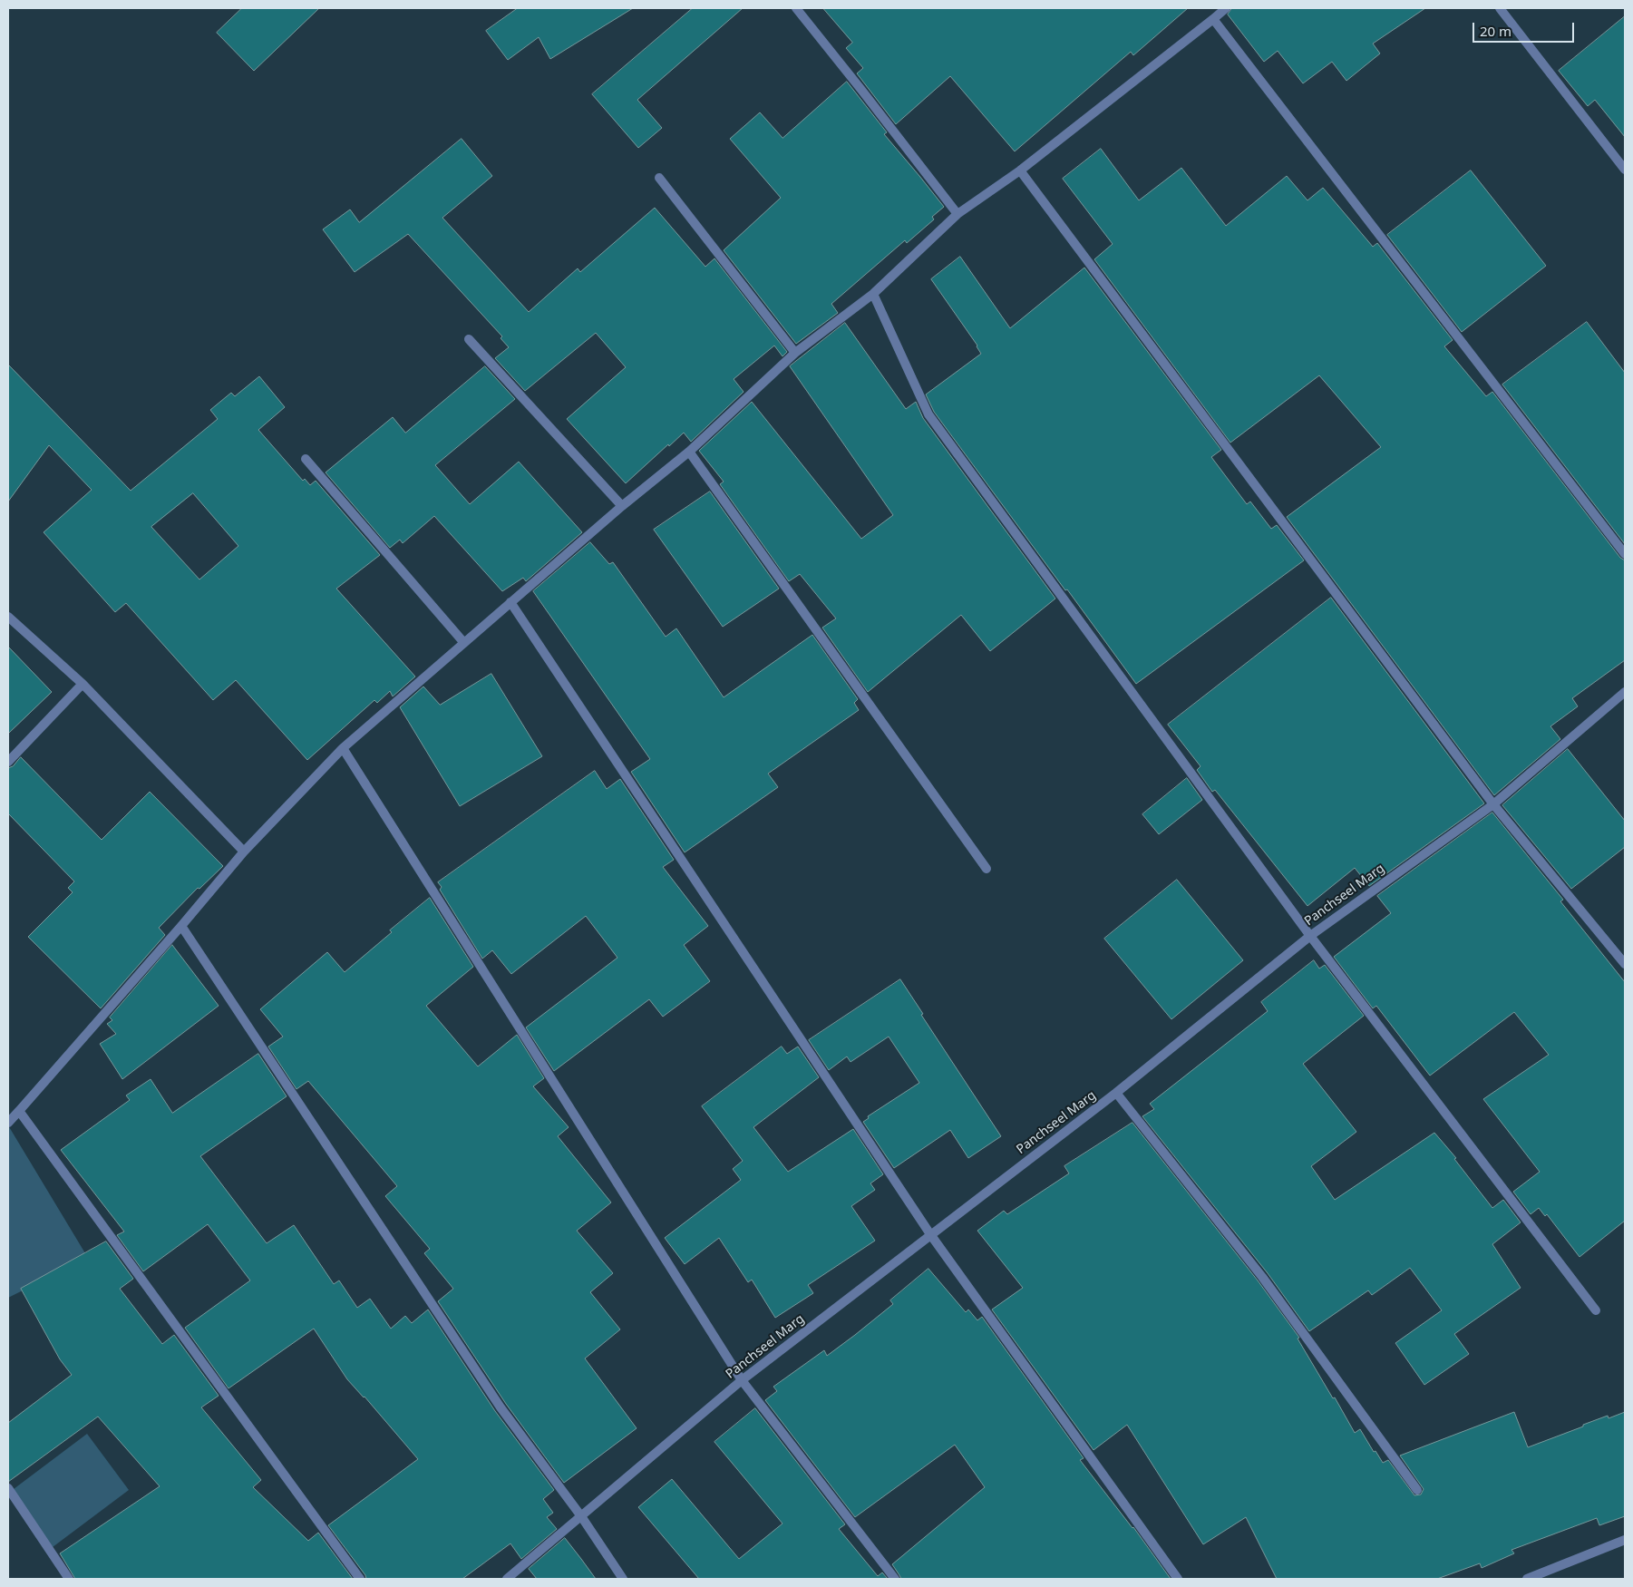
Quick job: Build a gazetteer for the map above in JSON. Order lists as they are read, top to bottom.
{
  "streets": {
    "street": ["Panchseel Marg"]
  },
  "scale_bar": "20 m"
}
